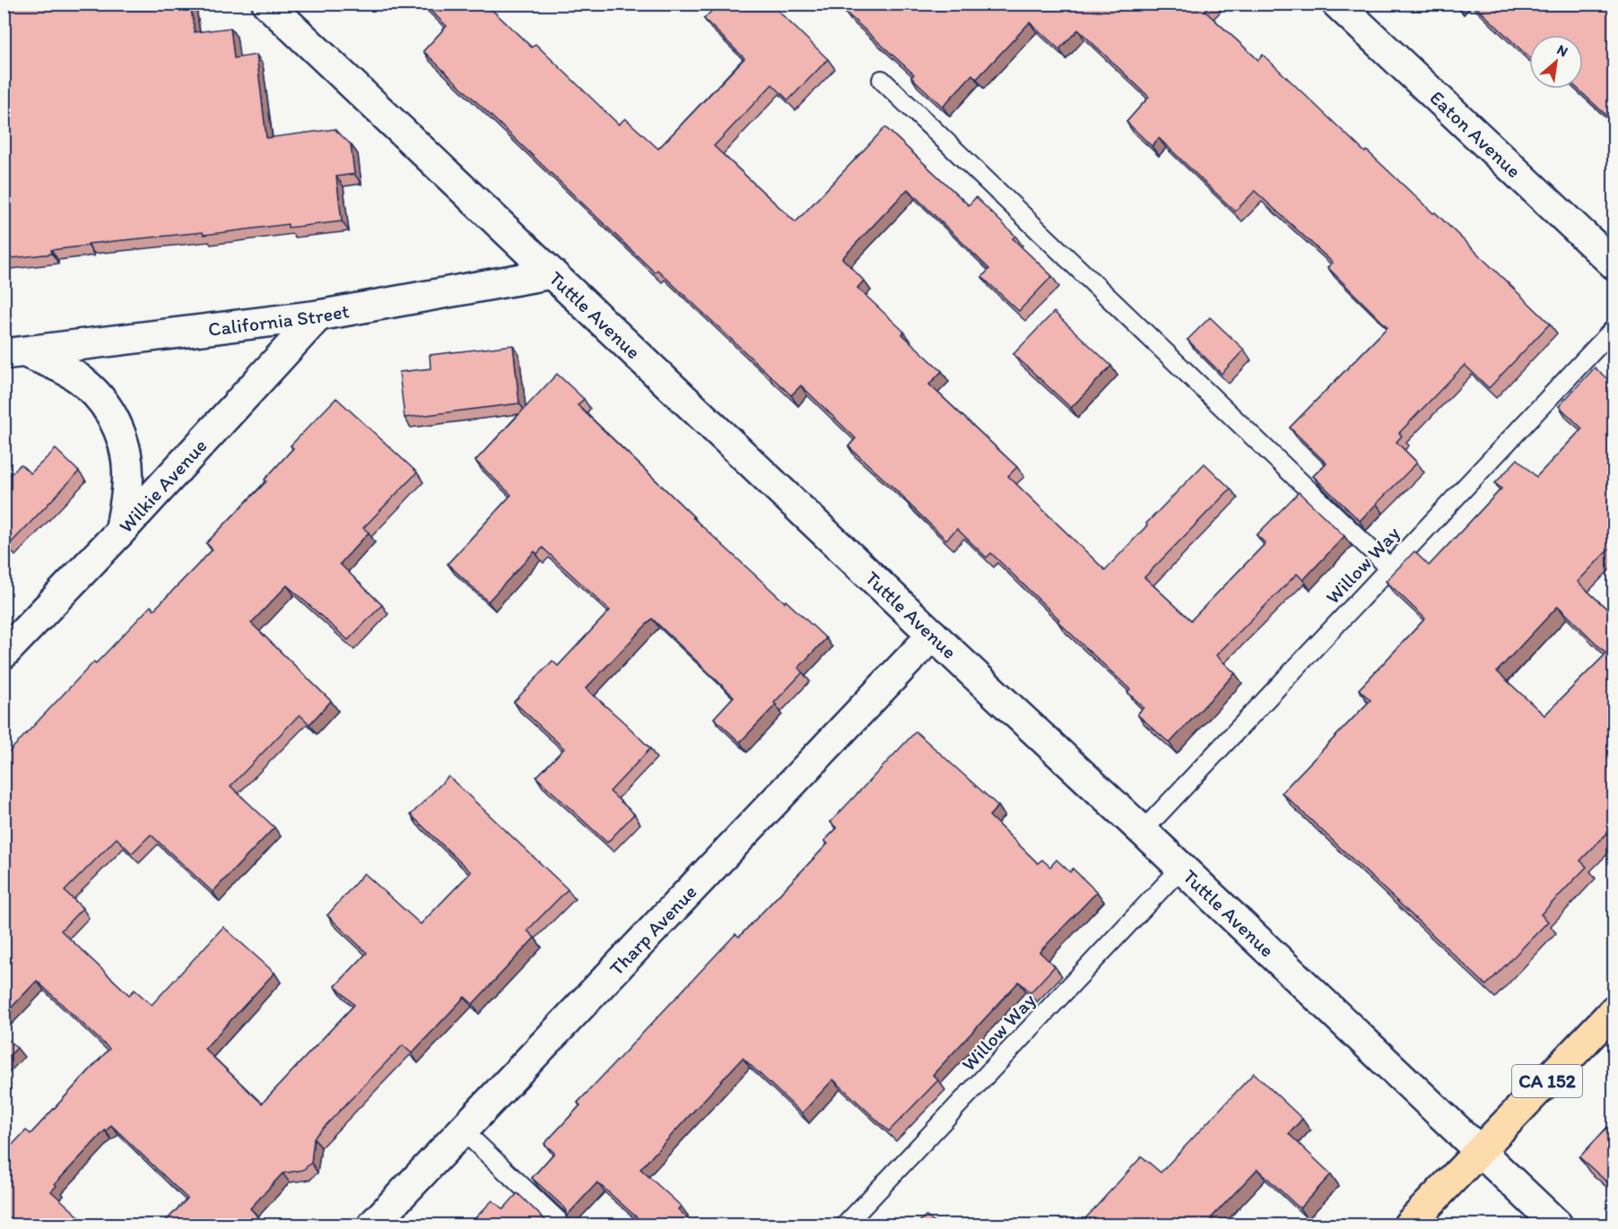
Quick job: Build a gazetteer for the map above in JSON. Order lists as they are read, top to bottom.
{
  "streets": {
    "main road": ["CA 152"],
    "street": [
      "Eaton Avenue",
      "Tuttle Avenue",
      "California Street",
      "Wilkie Avenue",
      "Tharp Avenue"
    ],
    "lane": ["Willow Way"]
  },
  "crossings": [
    ["Tuttle Avenue", "California Street"],
    ["Tuttle Avenue", "Willow Way"],
    ["Tuttle Avenue", "Tharp Avenue"],
    ["Tuttle Avenue", "CA 152"],
    ["California Street", "Wilkie Avenue"]
  ],
  "north": "top right"
}
